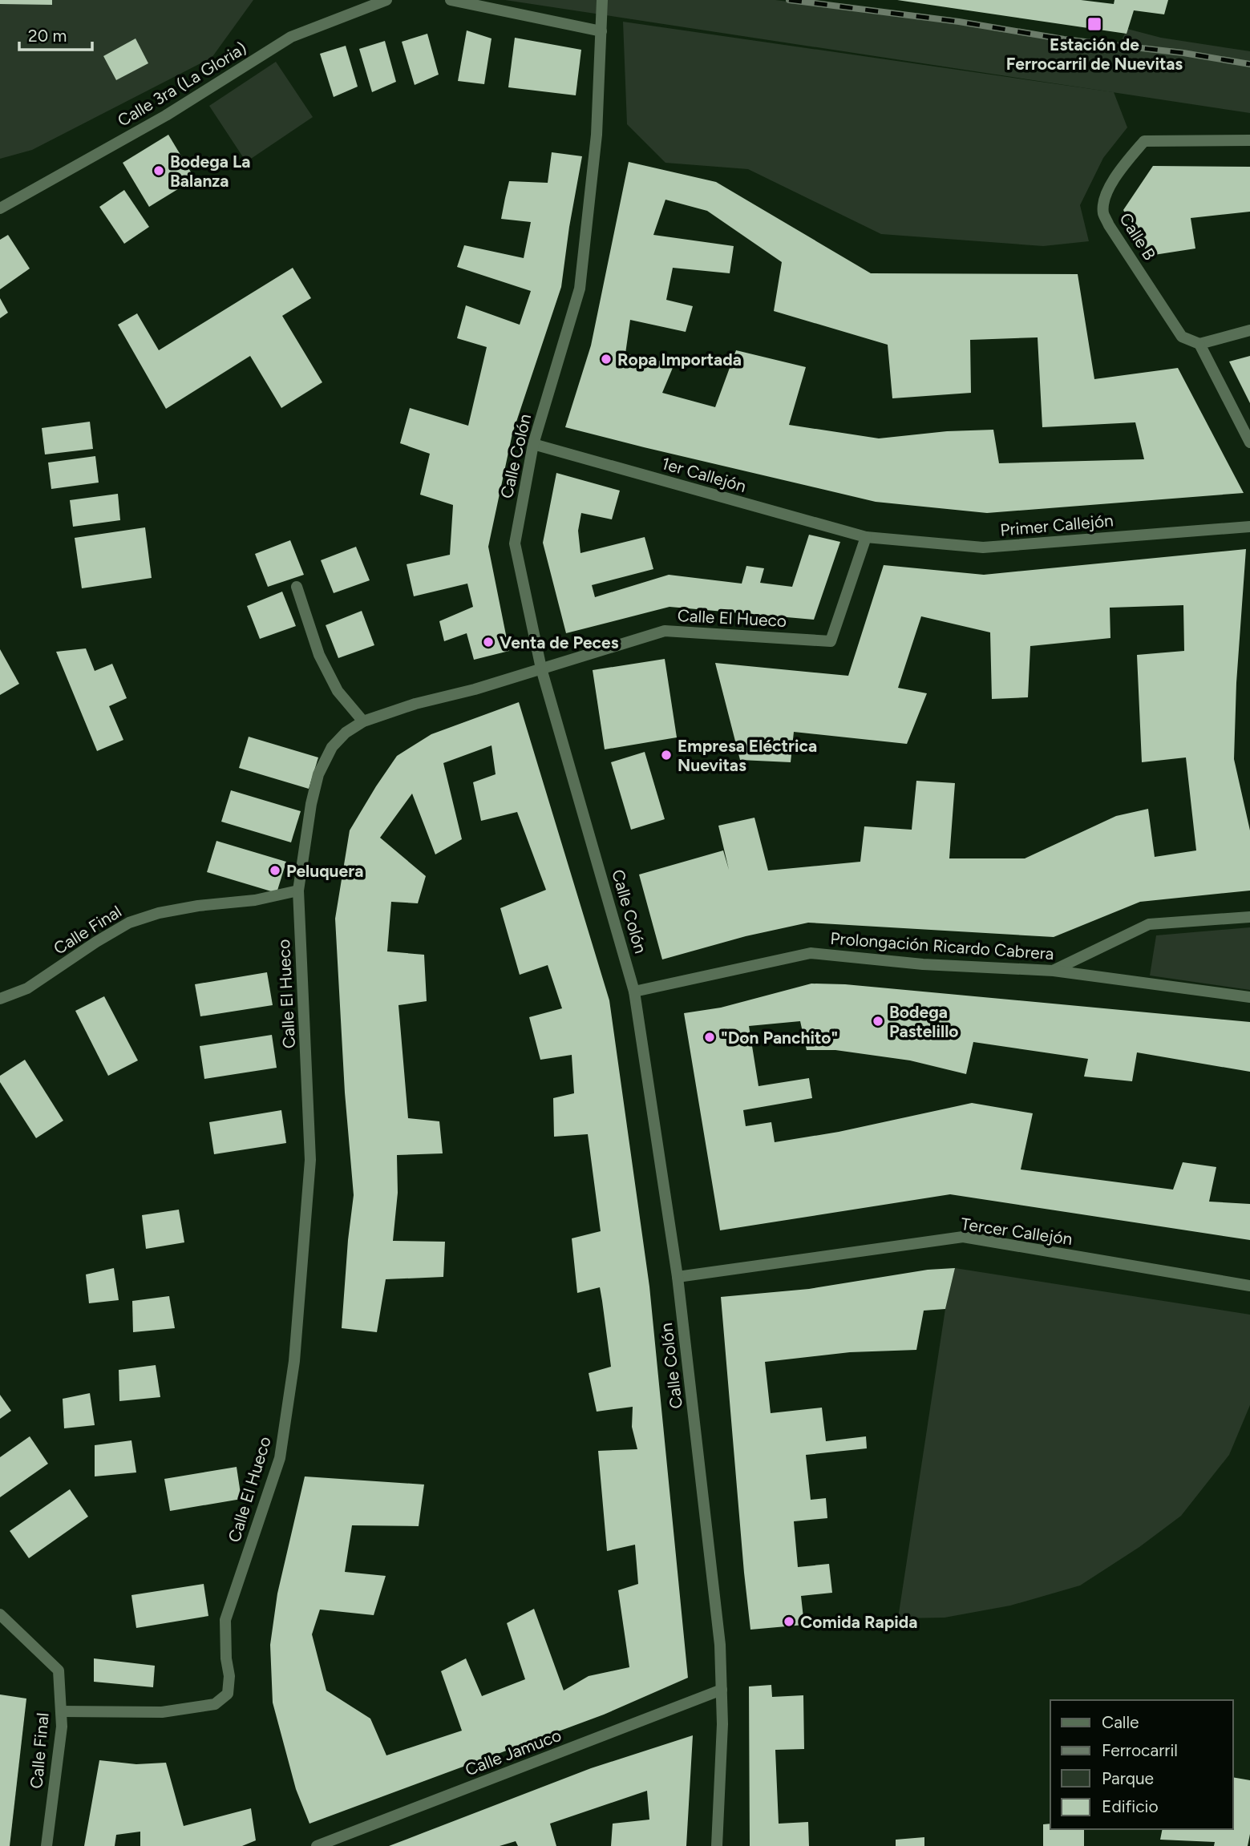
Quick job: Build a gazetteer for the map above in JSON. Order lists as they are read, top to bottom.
{
  "streets": {
    "street": [
      "Calle 3ra (La Gloria)",
      "Calle B",
      "Calle Colón",
      "1er Callejón",
      "Primer Callejón",
      "Calle El Hueco",
      "Calle Final",
      "Prolongación Ricardo Cabrera",
      "Tercer Callejón",
      "Calle Jamuco"
    ]
  },
  "crossings": [
    ["Calle Colón", "1er Callejón"],
    ["Calle Colón", "Calle El Hueco"],
    ["Calle Colón", "Prolongación Ricardo Cabrera"],
    ["Calle Colón", "Tercer Callejón"],
    ["Calle Colón", "Calle Jamuco"],
    ["1er Callejón", "Primer Callejón"],
    ["1er Callejón", "Calle El Hueco"],
    ["Primer Callejón", "Calle El Hueco"],
    ["Calle El Hueco", "Calle Final"]
  ],
  "places": {
    "transit": ["Estación de Ferrocarril de Nuevitas"],
    "other": [
      "Bodega La Balanza",
      "Ropa Importada",
      "Venta de Peces",
      "Empresa Eléctrica Nuevitas",
      "Peluquera",
      "Bodega Pastelillo",
      "\"Don Panchito\"",
      "Comida Rapida"
    ]
  },
  "legend": [
    "Calle",
    "Ferrocarril",
    "Parque",
    "Edificio"
  ],
  "scale_bar": "20 m"
}
